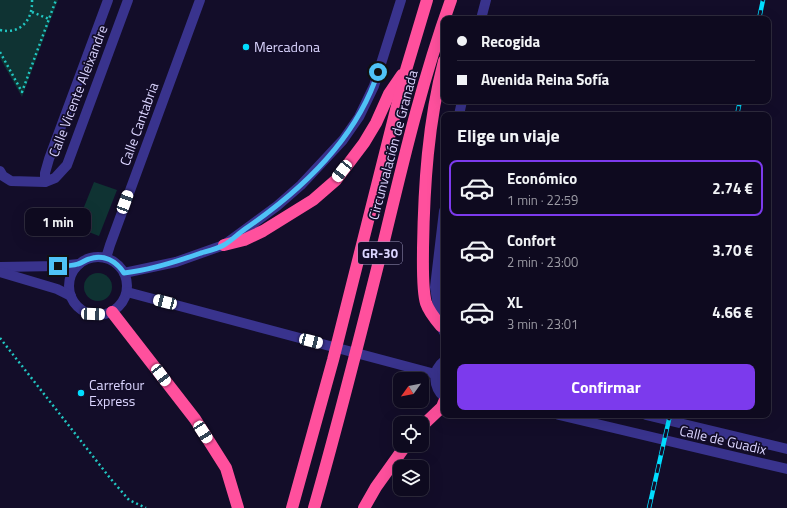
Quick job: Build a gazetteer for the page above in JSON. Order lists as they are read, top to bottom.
{
  "streets": {
    "highway": ["Circunvalación de Granada", "GR-30"],
    "street": ["Calle Vicente Aleixandre", "Calle Cantabria", "Calle de Guadix"]
  },
  "places": ["Mercadona", "Carrefour Express"],
  "north": "bottom left",
  "page": {
    "banner": ["Recogida", "Avenida Reina Sofía"],
    "heading": "Elige un viaje",
    "list": [
      {
        "name": "Económico",
        "note": "1 min · 22:59",
        "value": "2.74 €"
      },
      {
        "name": "Confort",
        "note": "2 min · 23:00",
        "value": "3.70 €"
      },
      {
        "name": "XL",
        "note": "3 min · 23:01",
        "value": "4.66 €"
      }
    ],
    "bubble": "1 min",
    "buttons": "Confirmar"
  }
}
